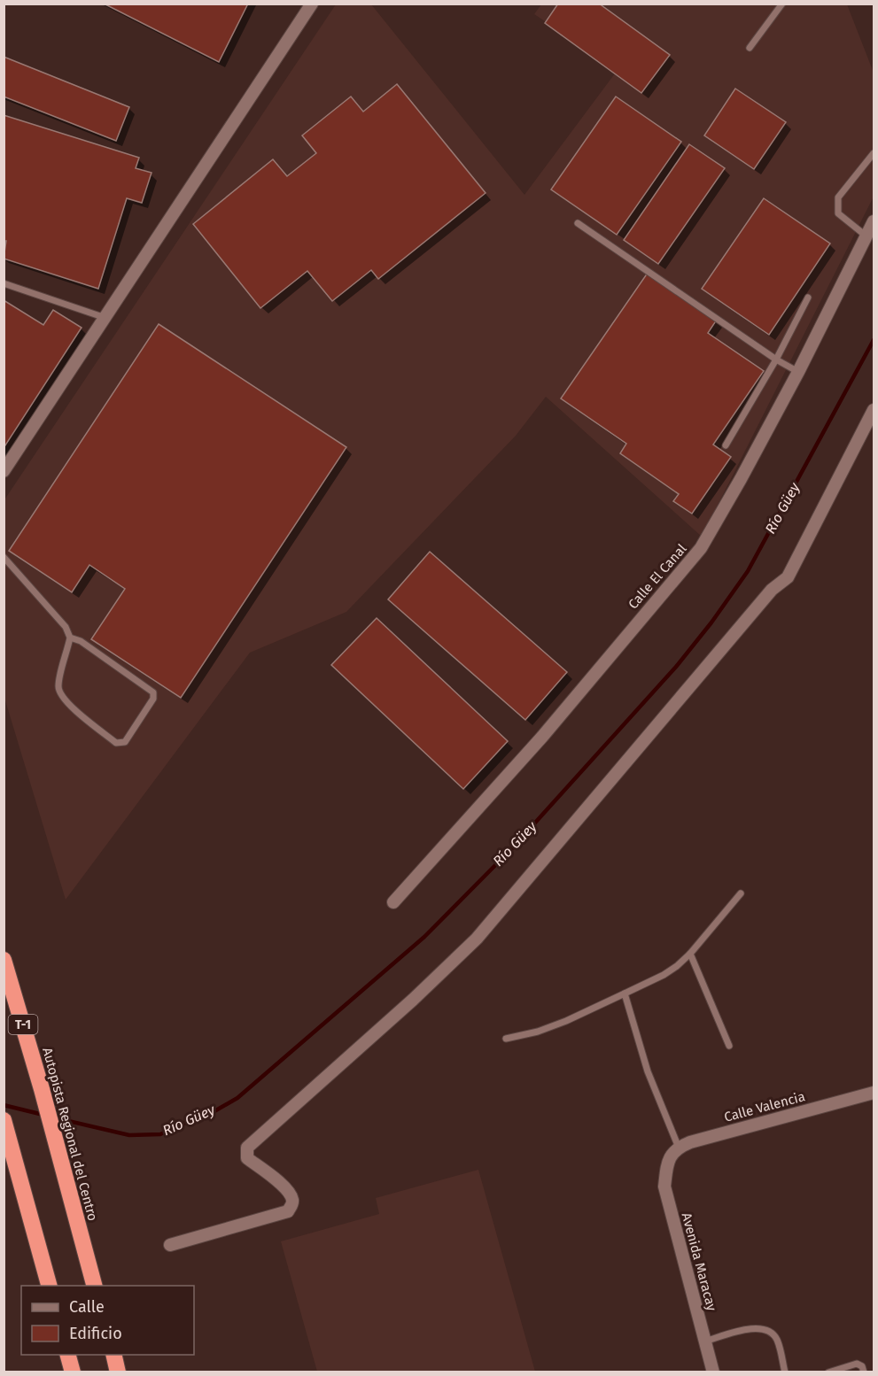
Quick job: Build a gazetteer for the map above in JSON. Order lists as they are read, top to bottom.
{
  "streets": {
    "highway": ["T-1", "Autopista Regional del Centro"],
    "street": ["Calle El Canal", "Calle Valencia", "Avenida Maracay"]
  },
  "crossings": [
    ["Calle Valencia", "Avenida Maracay"]
  ],
  "water": ["Río Güey"],
  "legend": ["Calle", "Edificio"]
}
